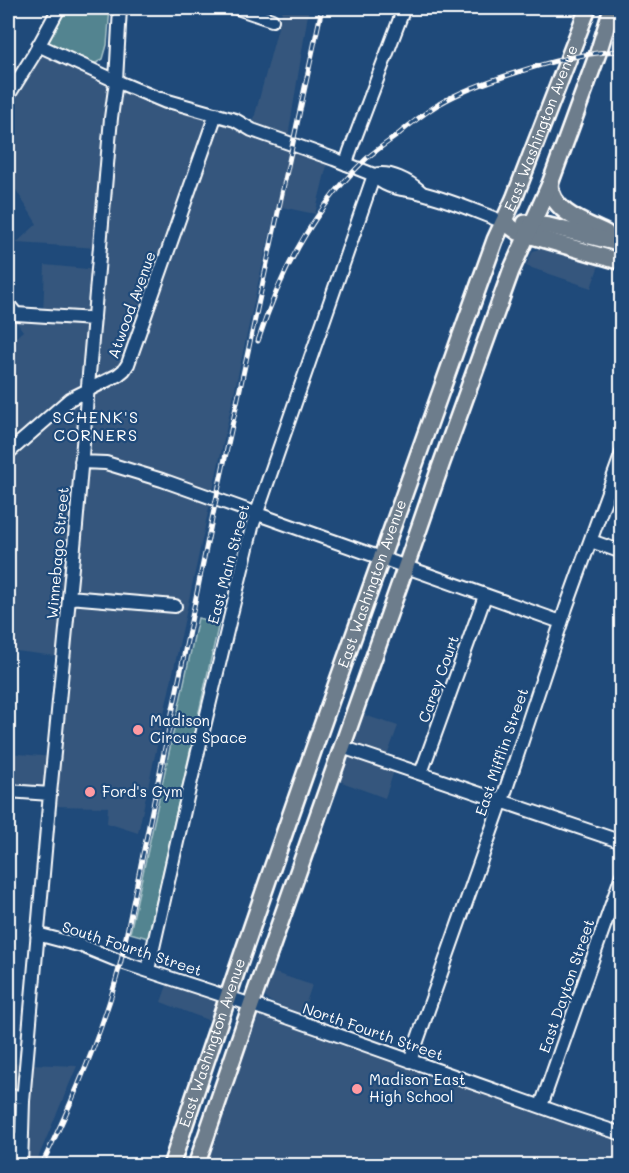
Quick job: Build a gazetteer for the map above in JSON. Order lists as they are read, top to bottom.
{
  "streets": {
    "main road": ["East Washington Avenue"],
    "street": [
      "Atwood Avenue",
      "Winnebago Street",
      "East Main Street",
      "Carey Court",
      "East Mifflin Street",
      "South Fourth Street",
      "East Dayton Street",
      "North Fourth Street"
    ]
  },
  "crossings": [
    ["East Washington Avenue", "South Fourth Street"],
    ["East Washington Avenue", "North Fourth Street"],
    ["Atwood Avenue", "Winnebago Street"],
    ["Winnebago Street", "South Fourth Street"],
    ["East Main Street", "South Fourth Street"],
    ["East Mifflin Street", "North Fourth Street"],
    ["South Fourth Street", "North Fourth Street"],
    ["East Dayton Street", "North Fourth Street"]
  ],
  "districts": ["SCHENK'S CORNERS"],
  "places": ["Madison Circus Space", "Ford's Gym", "Madison East High School"]
}
